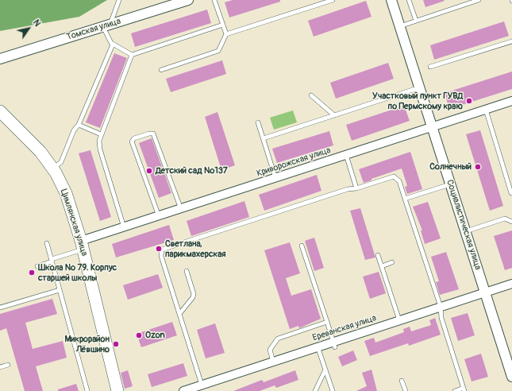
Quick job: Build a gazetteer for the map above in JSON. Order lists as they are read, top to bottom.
{
  "streets": {
    "main road": ["Цимлянская улица"],
    "street": [
      "Томская улица",
      "Криворожская улица",
      "Социалистическая улица",
      "Ереванская улица"
    ]
  },
  "crossings": [
    ["Криворожская улица", "Цимлянская улица"],
    ["Криворожская улица", "Социалистическая улица"],
    ["Социалистическая улица", "Ереванская улица"]
  ],
  "places": [
    "Участковый пункт ГУВД по Пермскому краю",
    "Солнечный",
    "Детский сад №137",
    "Светлана, парикмахерская",
    "Школа № 79. Корпус старшей школы",
    "Ozon",
    "Микрорайон Лёвшино"
  ],
  "north": "top right"
}
